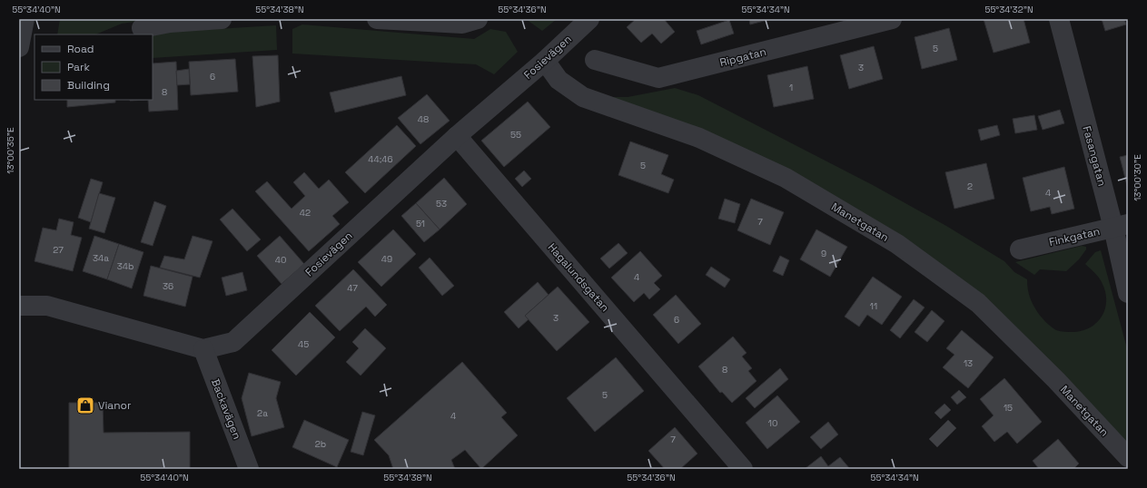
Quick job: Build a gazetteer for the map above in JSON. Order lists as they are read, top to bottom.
{
  "streets": {
    "street": [
      "Fosievägen",
      "Ripgatan",
      "Fasangatan",
      "Manetgatan",
      "Finkgatan",
      "Hagalundsgatan",
      "Backavägen"
    ]
  },
  "crossings": [
    ["Fosievägen", "Manetgatan"],
    ["Fosievägen", "Hagalundsgatan"],
    ["Fosievägen", "Backavägen"],
    ["Fasangatan", "Finkgatan"]
  ],
  "places": {
    "shop": ["Vianor"]
  },
  "house_numbers": [
    "5",
    "3",
    "6",
    "1",
    "8",
    "48",
    "55",
    "44;46",
    "5",
    "2",
    "4",
    "53",
    "42",
    "7",
    "51",
    "27",
    "9",
    "34a",
    "49",
    "40",
    "34b",
    "4",
    "36",
    "47",
    "11",
    "3",
    "6",
    "45",
    "13",
    "8",
    "5",
    "15",
    "2a",
    "4",
    "10",
    "7",
    "2b"
  ],
  "legend": ["Road", "Park", "Building"],
  "coordinates": [
    "55°34'40\"N",
    "55°34'38\"N",
    "55°34'36\"N",
    "55°34'34\"N",
    "55°34'32\"N",
    "13°00'35\"E",
    "13°00'30\"E"
  ]
}
